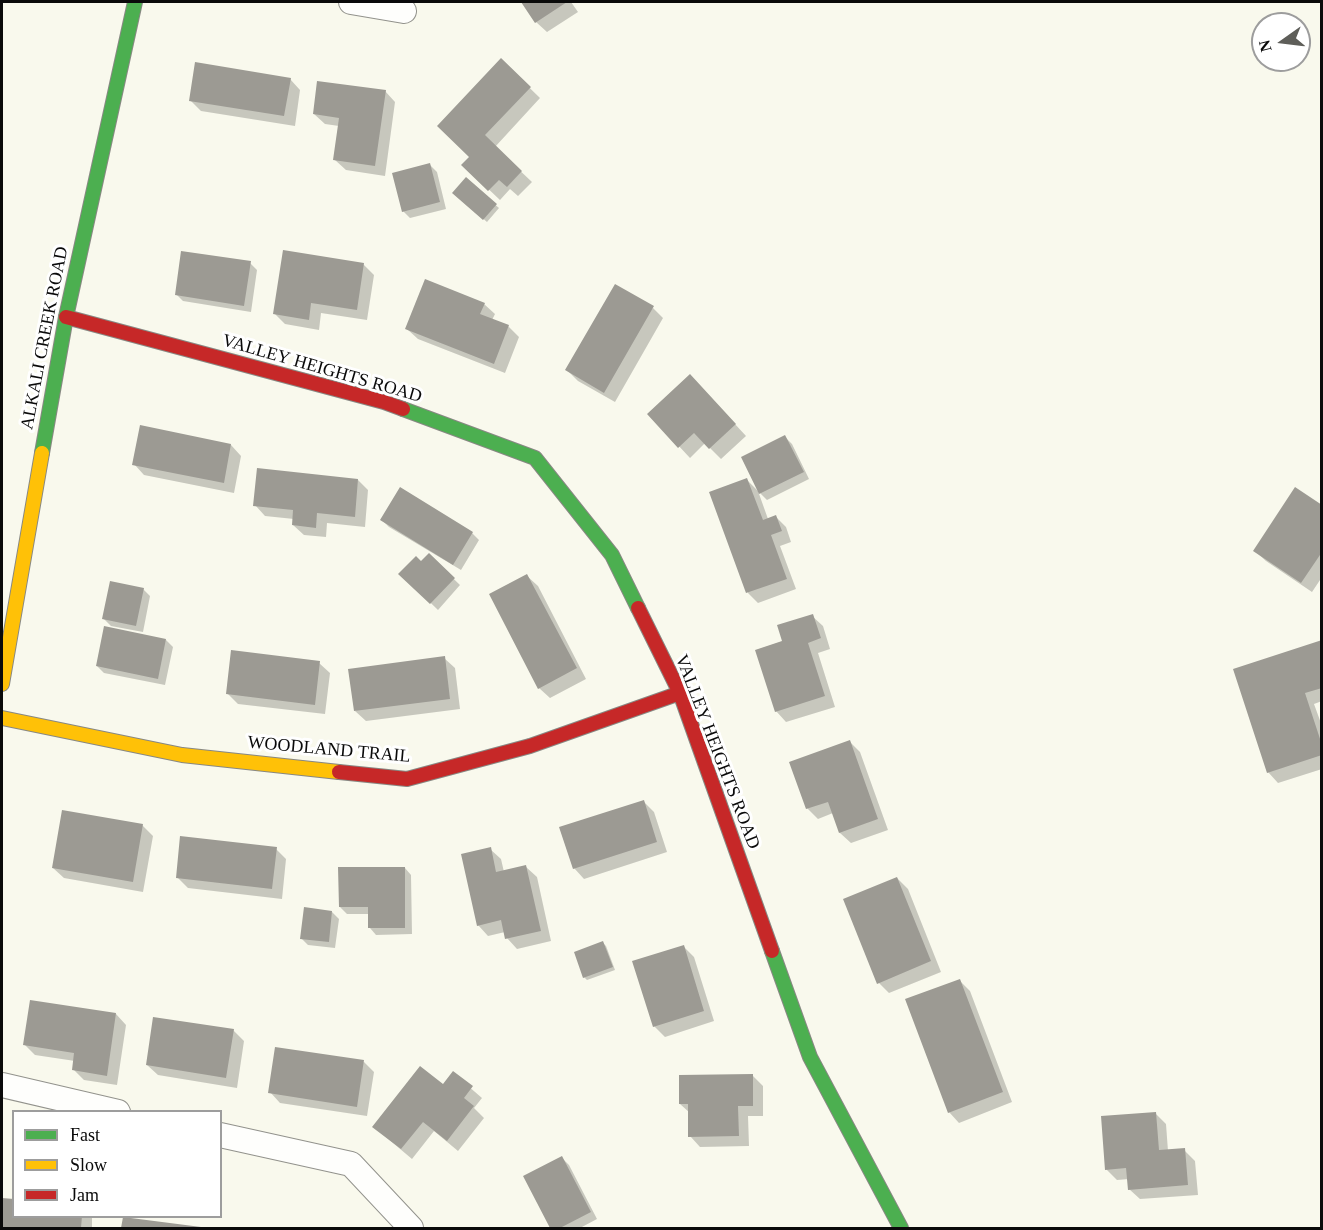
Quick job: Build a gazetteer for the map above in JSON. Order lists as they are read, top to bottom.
{
  "streets": {
    "street": ["ALKALI CREEK ROAD", "VALLEY HEIGHTS ROAD", "WOODLAND TRAIL"]
  },
  "crossings": [
    ["ALKALI CREEK ROAD", "VALLEY HEIGHTS ROAD"],
    ["VALLEY HEIGHTS ROAD", "WOODLAND TRAIL"]
  ],
  "legend": ["Fast", "Slow", "Jam"],
  "north": "left"
}
